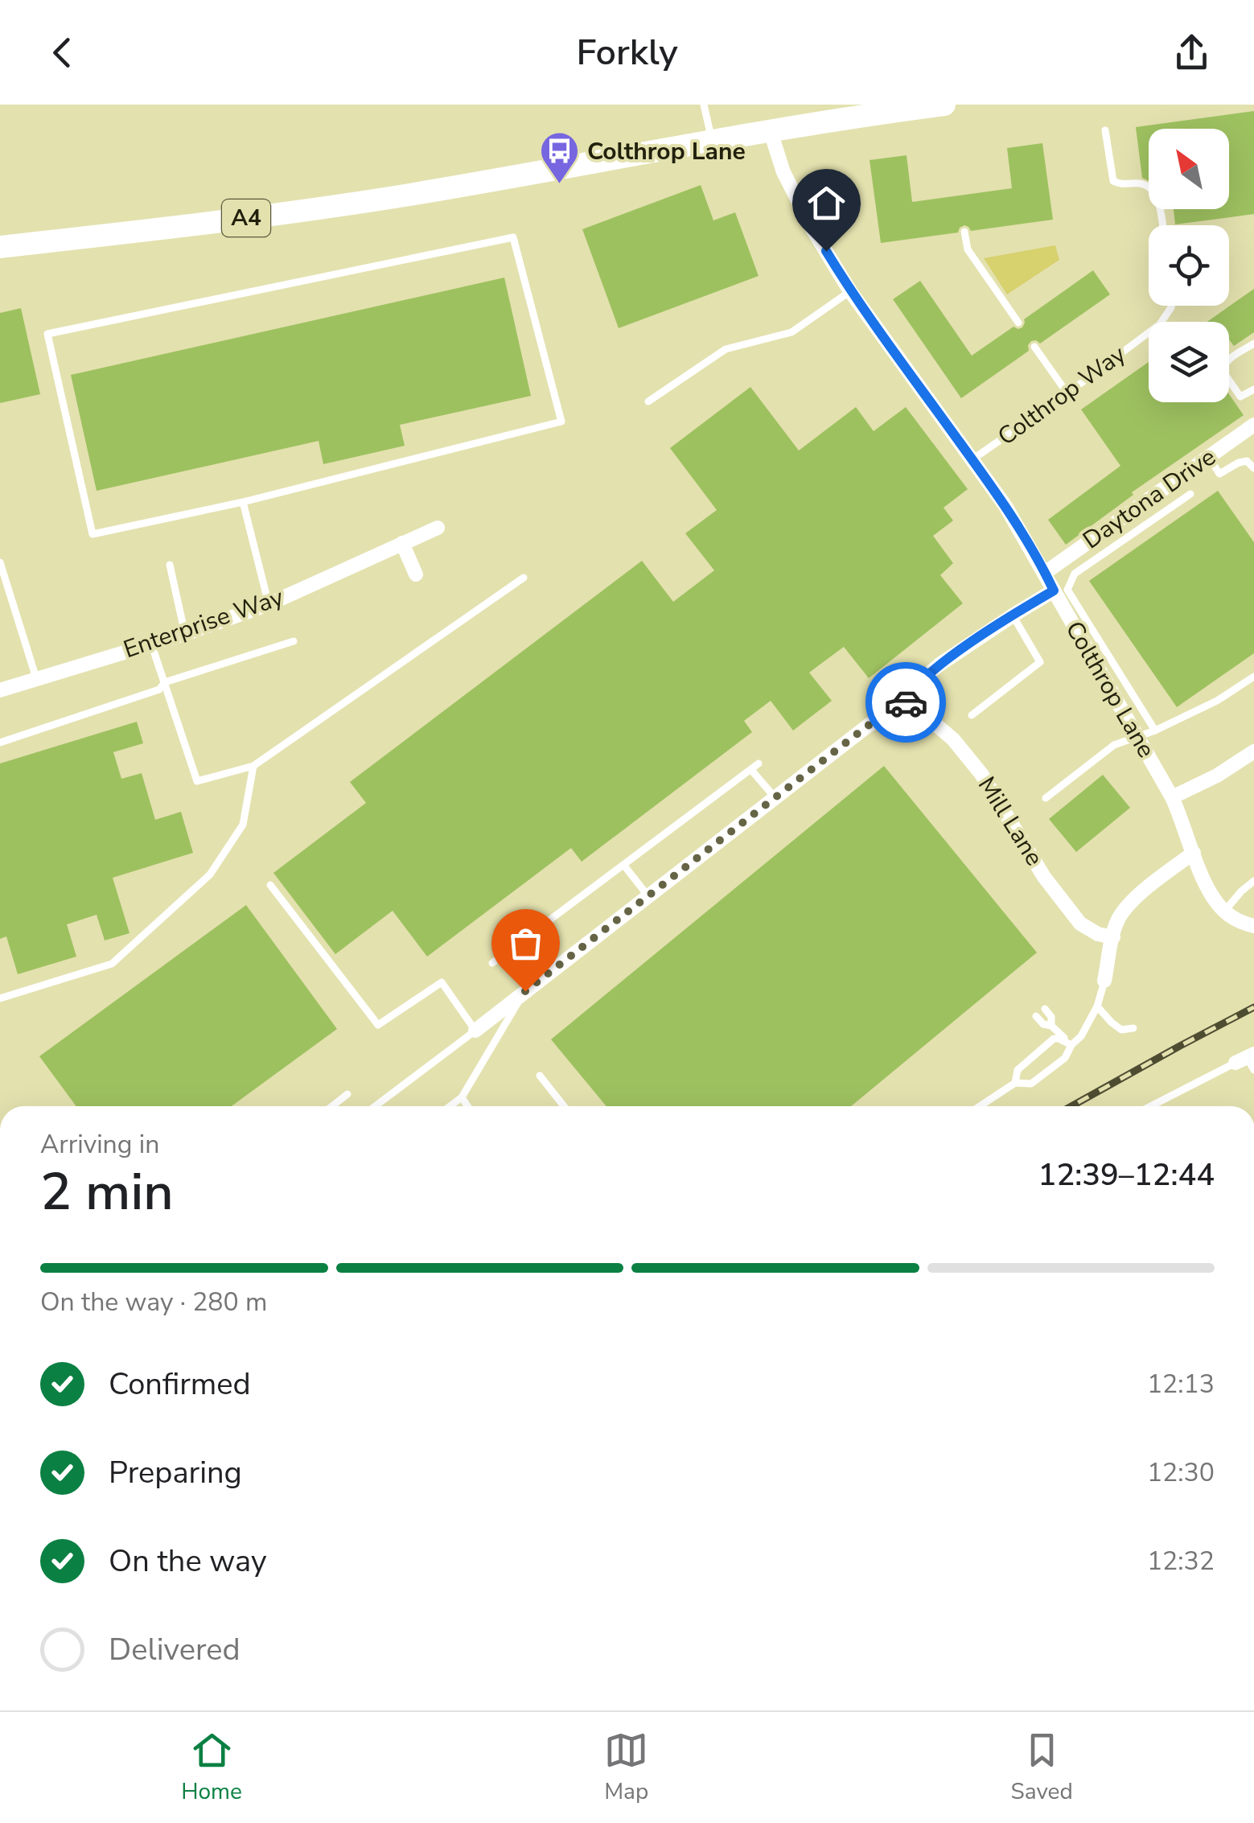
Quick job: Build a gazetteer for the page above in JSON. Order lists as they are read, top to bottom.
{
  "streets": {
    "main road": ["A4"],
    "street": [
      "Daytona Drive",
      "Enterprise Way",
      "Colthrop Lane",
      "Mill Lane"
    ],
    "lane": ["Colthrop Way"]
  },
  "crossings": [
    ["A4", "Colthrop Lane"],
    ["Colthrop Way", "Colthrop Lane"],
    ["Daytona Drive", "Colthrop Lane"]
  ],
  "places": {
    "bus stop": ["Colthrop Lane"]
  },
  "north": "top left",
  "page": {
    "header": "Forkly",
    "heading": ["2 min", "Arriving in", "12:39–12:44"],
    "bar": "On the way · 280 m",
    "list": [
      ["Confirmed", "12:13"],
      ["Preparing", "12:30"],
      ["On the way", "12:32"],
      "Delivered"
    ],
    "tabs": ["Home", "Map", "Saved"]
  }
}
